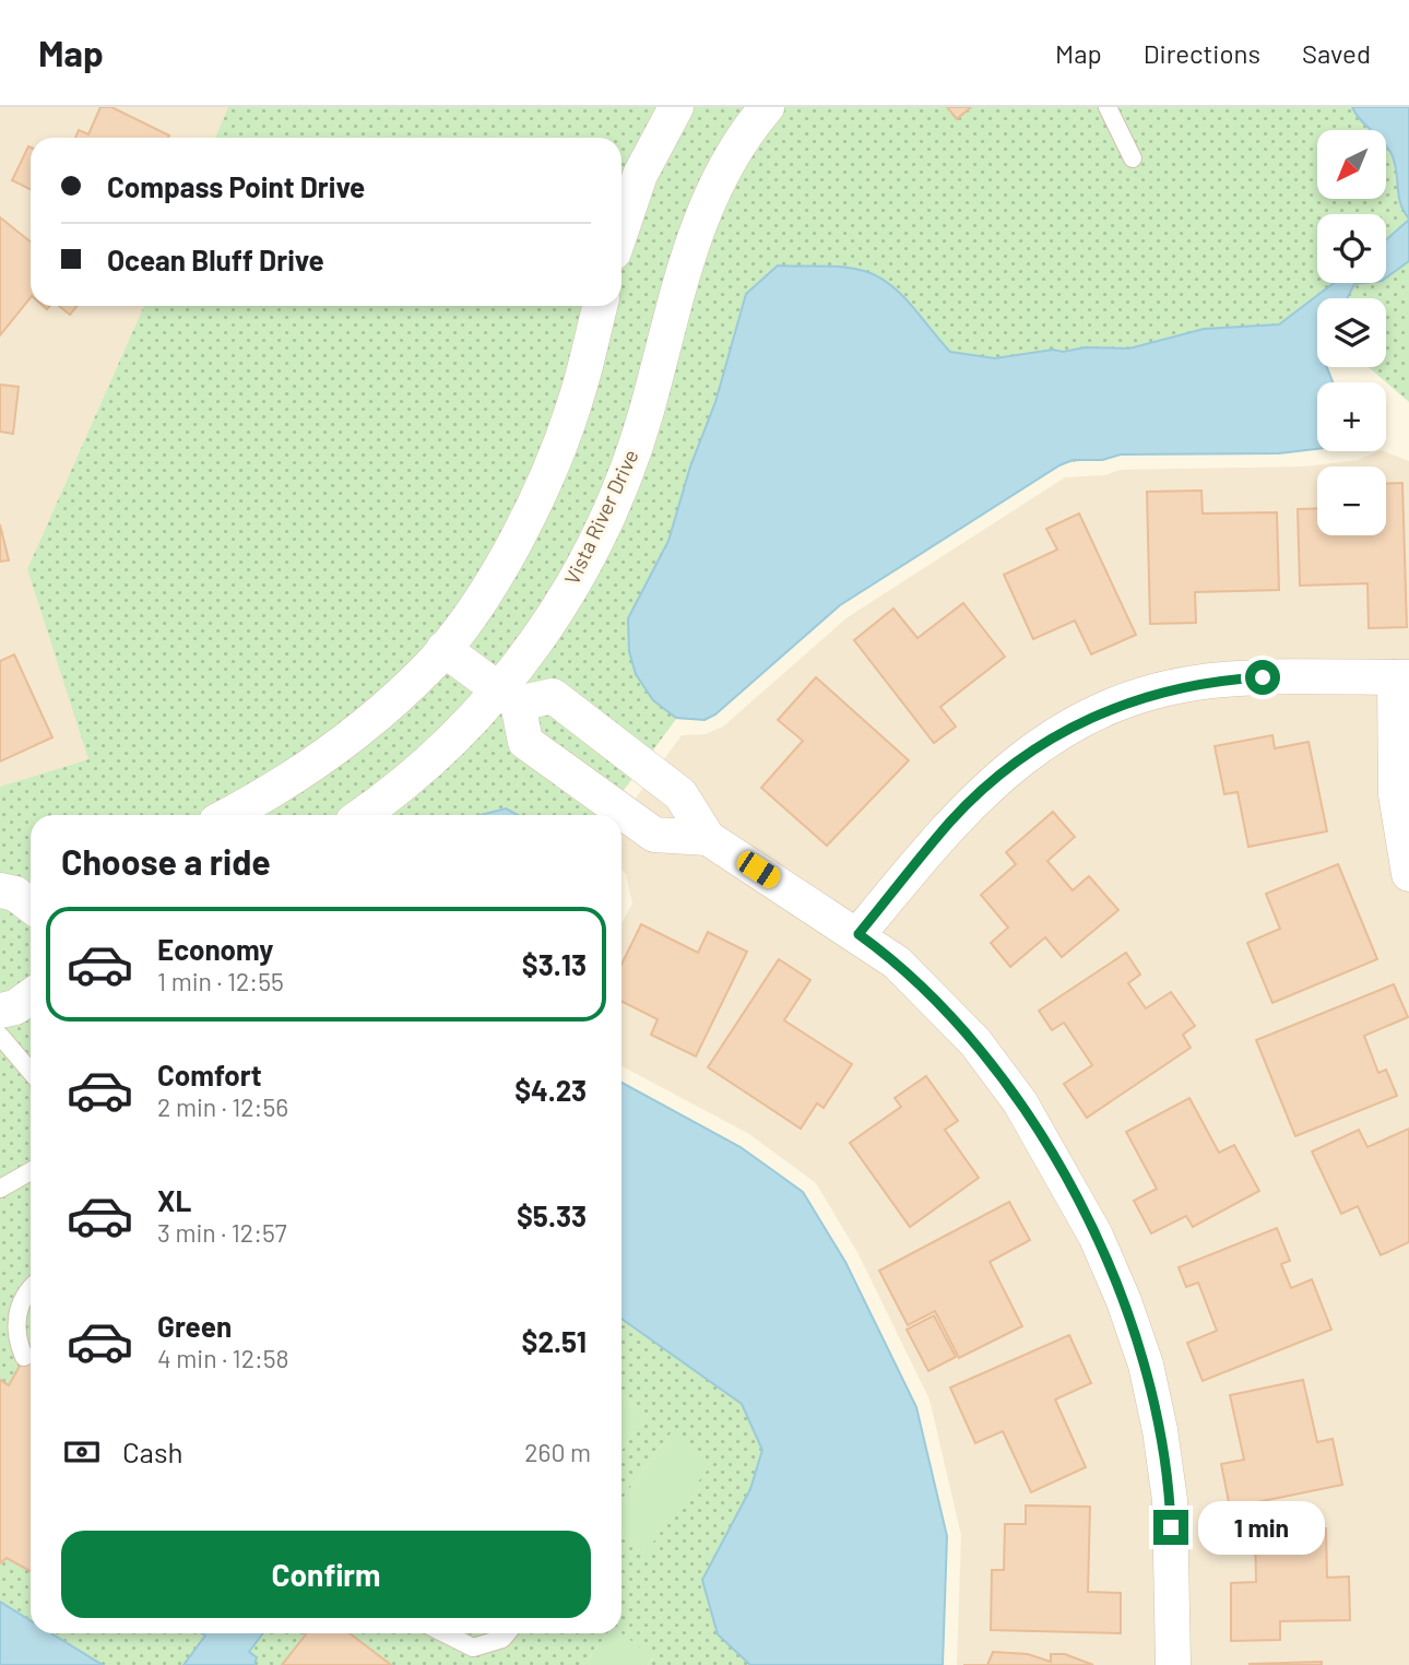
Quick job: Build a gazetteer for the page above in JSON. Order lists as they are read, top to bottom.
{
  "streets": {
    "street": ["Vista River Drive"]
  },
  "north": "bottom left",
  "page": {
    "header": "Map",
    "nav": ["Map", "Directions", "Saved"],
    "map_buttons": ["+", "−"],
    "banner": ["Compass Point Drive", "Ocean Bluff Drive"],
    "heading": "Choose a ride",
    "list": [
      {
        "name": "Economy",
        "note": "1 min · 12:55",
        "value": "$3.13"
      },
      {
        "name": "Comfort",
        "note": "2 min · 12:56",
        "value": "$4.23"
      },
      {
        "name": "XL",
        "note": "3 min · 12:57",
        "value": "$5.33"
      },
      {
        "name": "Green",
        "note": "4 min · 12:58",
        "value": "$2.51"
      }
    ],
    "pay": ["Cash", "260 m"],
    "bubble": "1 min",
    "buttons": "Confirm"
  }
}
